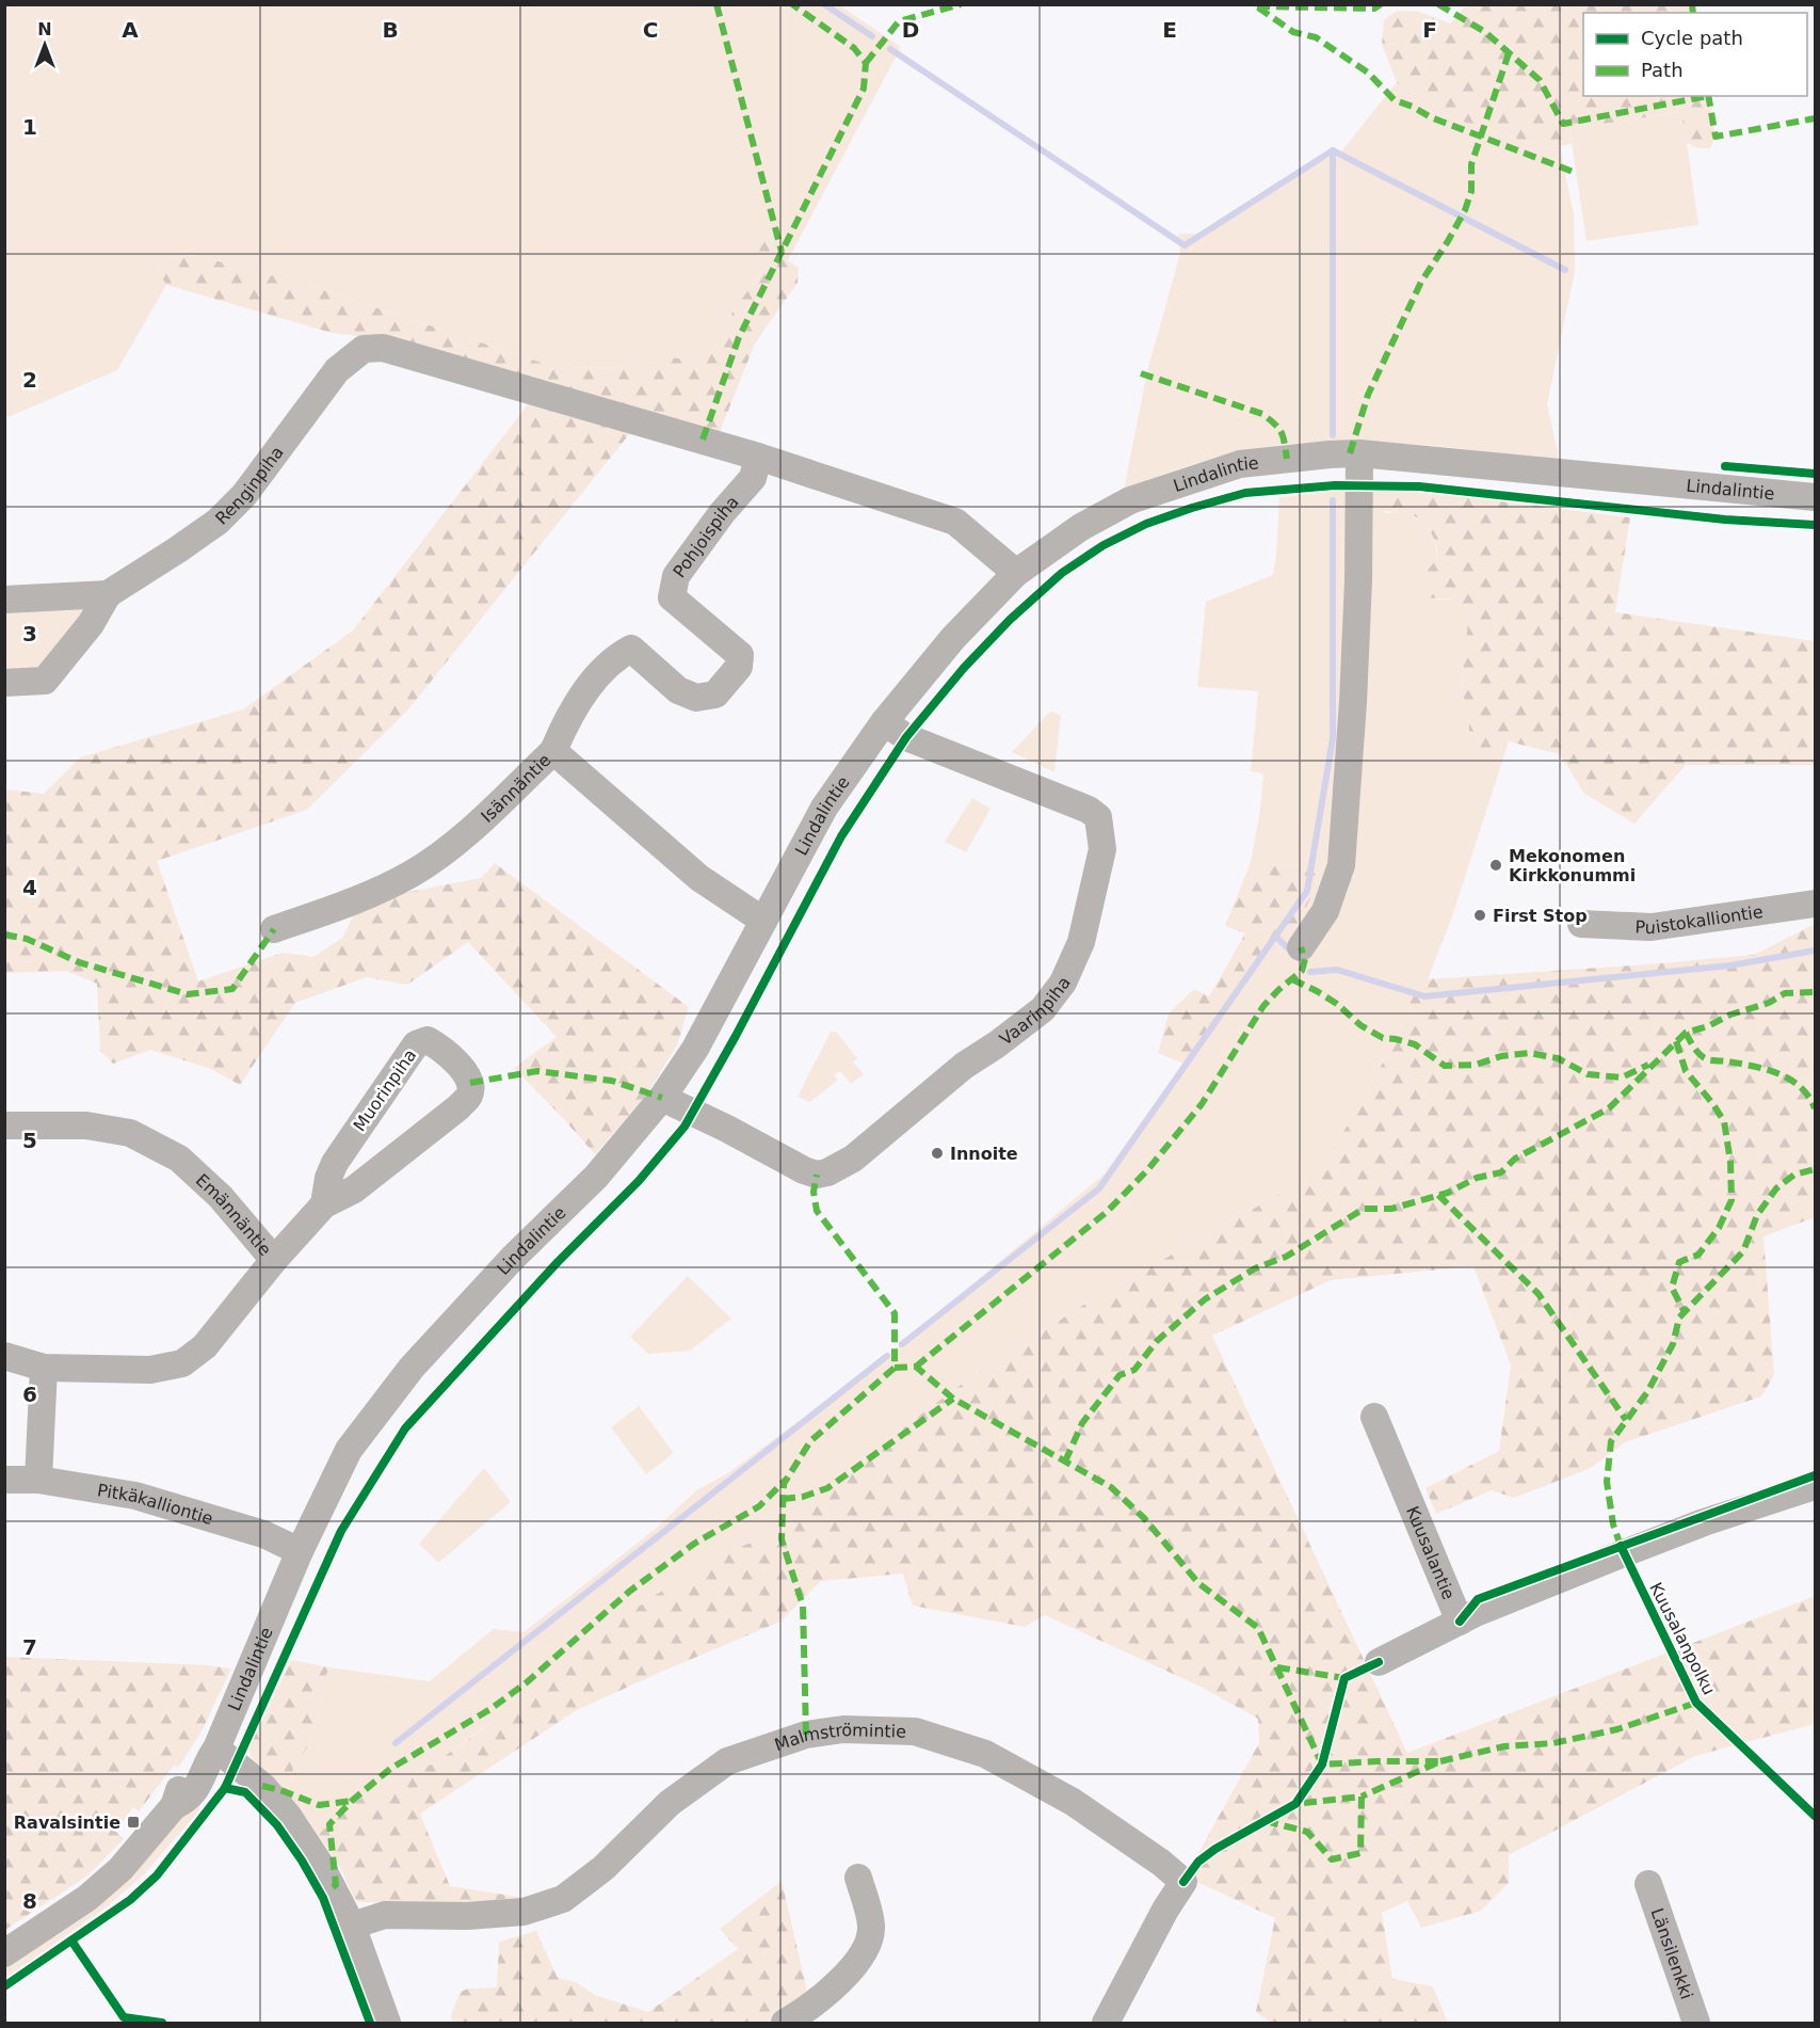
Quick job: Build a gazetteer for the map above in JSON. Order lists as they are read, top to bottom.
{
  "streets": {
    "street": [
      "Lindalintie",
      "Renginpiha",
      "Pohjoispiha",
      "Isännäntie",
      "Puistokalliontie",
      "Vaarinpiha",
      "Muorinpiha",
      "Emännäntie",
      "Pitkäkalliontie",
      "Kuusalantie",
      "Malmströmintie",
      "Länsilenkki"
    ],
    "cycle path": ["Kuusalanpolku"]
  },
  "crossings": [
    ["Lindalintie", "Isännäntie"],
    ["Lindalintie", "Vaarinpiha"],
    ["Lindalintie", "Pitkäkalliontie"],
    ["Renginpiha", "Pohjoispiha"],
    ["Pohjoispiha", "Isännäntie"],
    ["Muorinpiha", "Emännäntie"]
  ],
  "places": {
    "other": ["Mekonomen Kirkkonummi", "First Stop", "Innoite"],
    "transit": ["Ravalsintie"]
  },
  "legend": ["Cycle path", "Path"],
  "north": "top",
  "grid": {
    "columns": [
      "A",
      "B",
      "C",
      "D",
      "E",
      "F"
    ],
    "rows": [
      "1",
      "2",
      "3",
      "4",
      "5",
      "6",
      "7",
      "8"
    ]
  }
}
